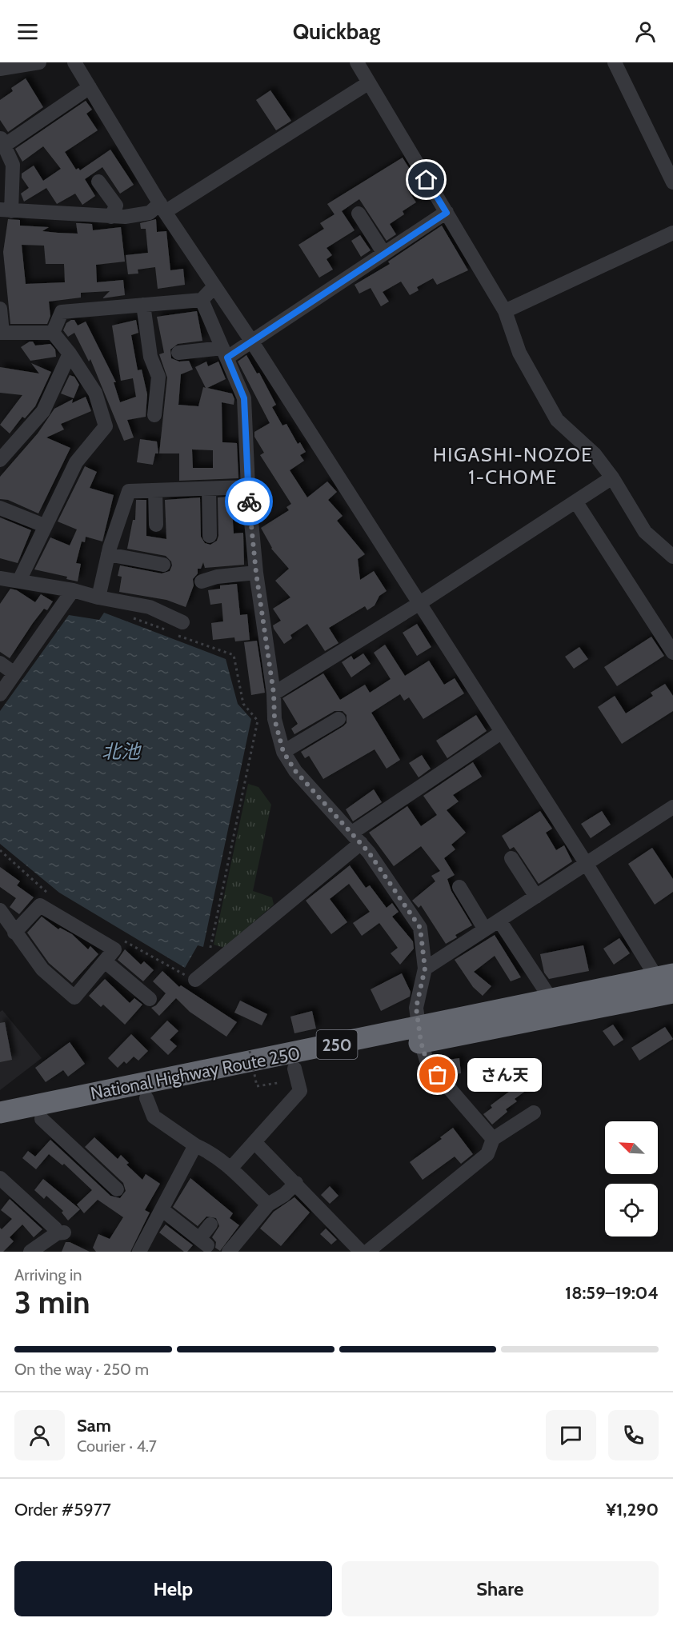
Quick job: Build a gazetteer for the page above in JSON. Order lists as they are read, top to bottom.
{
  "streets": {
    "highway": ["250", "National Highway Route 250"]
  },
  "districts": ["HIGASHI-NOZOE 1-CHOME"],
  "water": ["北池"],
  "places": ["さん天"],
  "north": "top left",
  "page": {
    "header": "Quickbag",
    "bubble": "さん天",
    "heading": ["3 min", "Arriving in", "18:59–19:04"],
    "panel": [
      "Sam",
      "Courier · 4.7",
      "Order #5977",
      "¥1,290"
    ],
    "bar": "On the way · 250 m",
    "buttons": ["Help", "Share"]
  }
}
